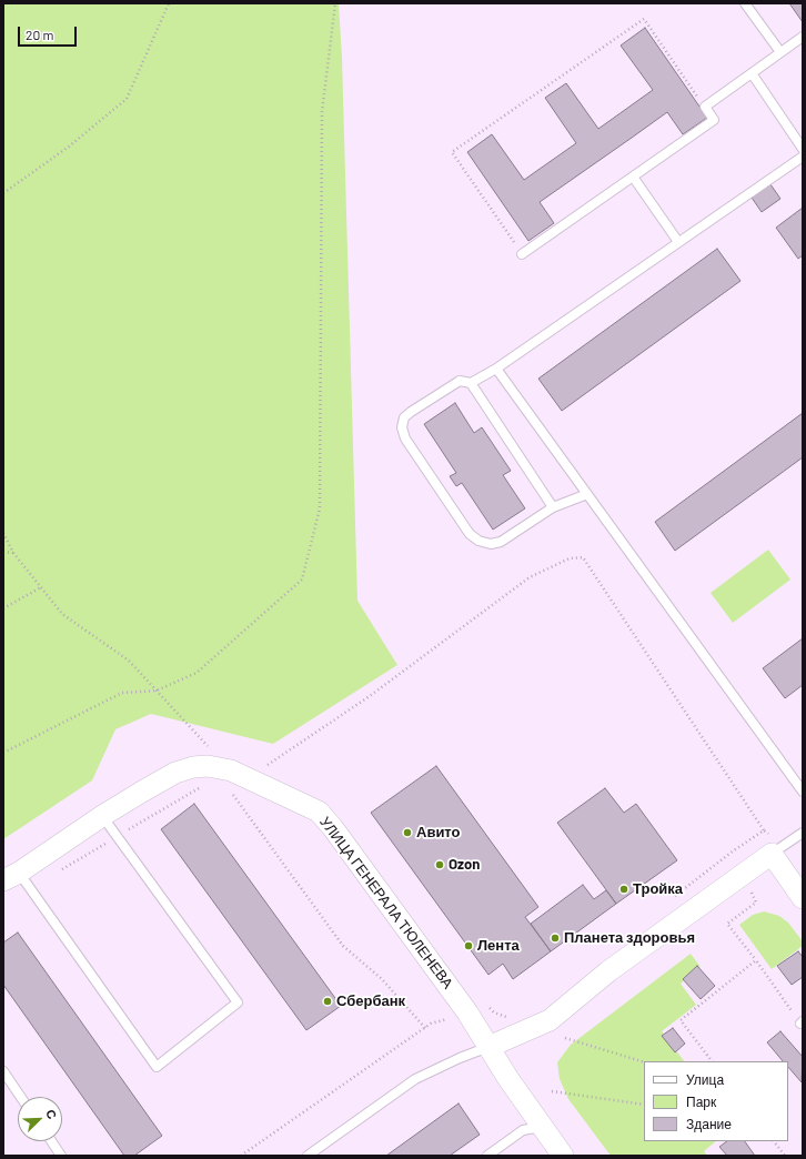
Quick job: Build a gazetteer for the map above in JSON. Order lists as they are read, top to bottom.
{
  "streets": {
    "street": ["УЛИЦА ГЕНЕРАЛА ТЮЛЕНЕВА"]
  },
  "places": [
    "Авито",
    "Ozon",
    "Тройка",
    "Планета здоровья",
    "Лента",
    "Сбербанк"
  ],
  "legend": ["Улица", "Парк", "Здание"],
  "scale_bar": "20 m",
  "north": "top right"
}
